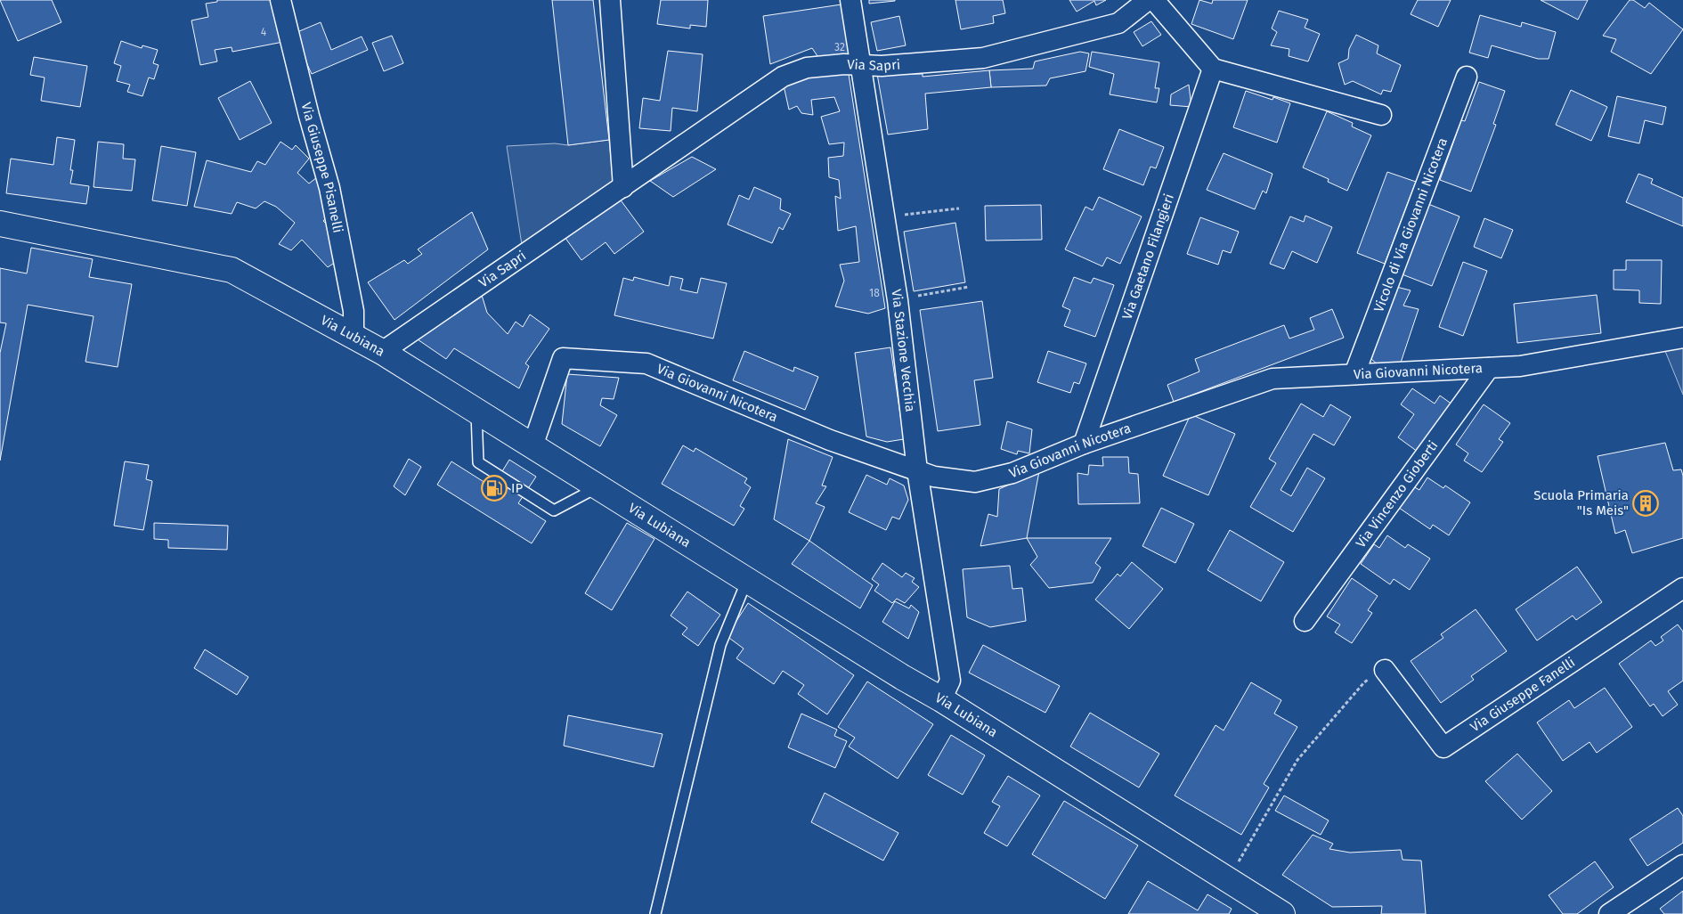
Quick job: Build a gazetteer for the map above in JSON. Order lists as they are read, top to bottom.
{
  "streets": {
    "street": [
      "Via Sapri",
      "Via Giuseppe Pisanelli",
      "Vicolo di Via Giovanni Nicotera",
      "Via Gaetano Filangieri",
      "Via Lubiana",
      "Via Stazione Vecchia",
      "Via Giovanni Nicotera",
      "Via Vincenzo Gioberti",
      "Via Giuseppe Fanelli"
    ]
  },
  "crossings": [
    ["Via Sapri", "Via Lubiana"],
    ["Via Sapri", "Via Stazione Vecchia"],
    ["Via Giuseppe Pisanelli", "Via Lubiana"],
    ["Vicolo di Via Giovanni Nicotera", "Via Giovanni Nicotera"],
    ["Via Gaetano Filangieri", "Via Giovanni Nicotera"],
    ["Via Lubiana", "Via Stazione Vecchia"],
    ["Via Lubiana", "Via Giovanni Nicotera"],
    ["Via Stazione Vecchia", "Via Giovanni Nicotera"],
    ["Via Giovanni Nicotera", "Via Vincenzo Gioberti"]
  ],
  "places": {
    "fuel station": ["IP"],
    "building": ["Scuola Primaria \"Is Meis\""]
  },
  "house_numbers": ["4", "32", "18"]
}
